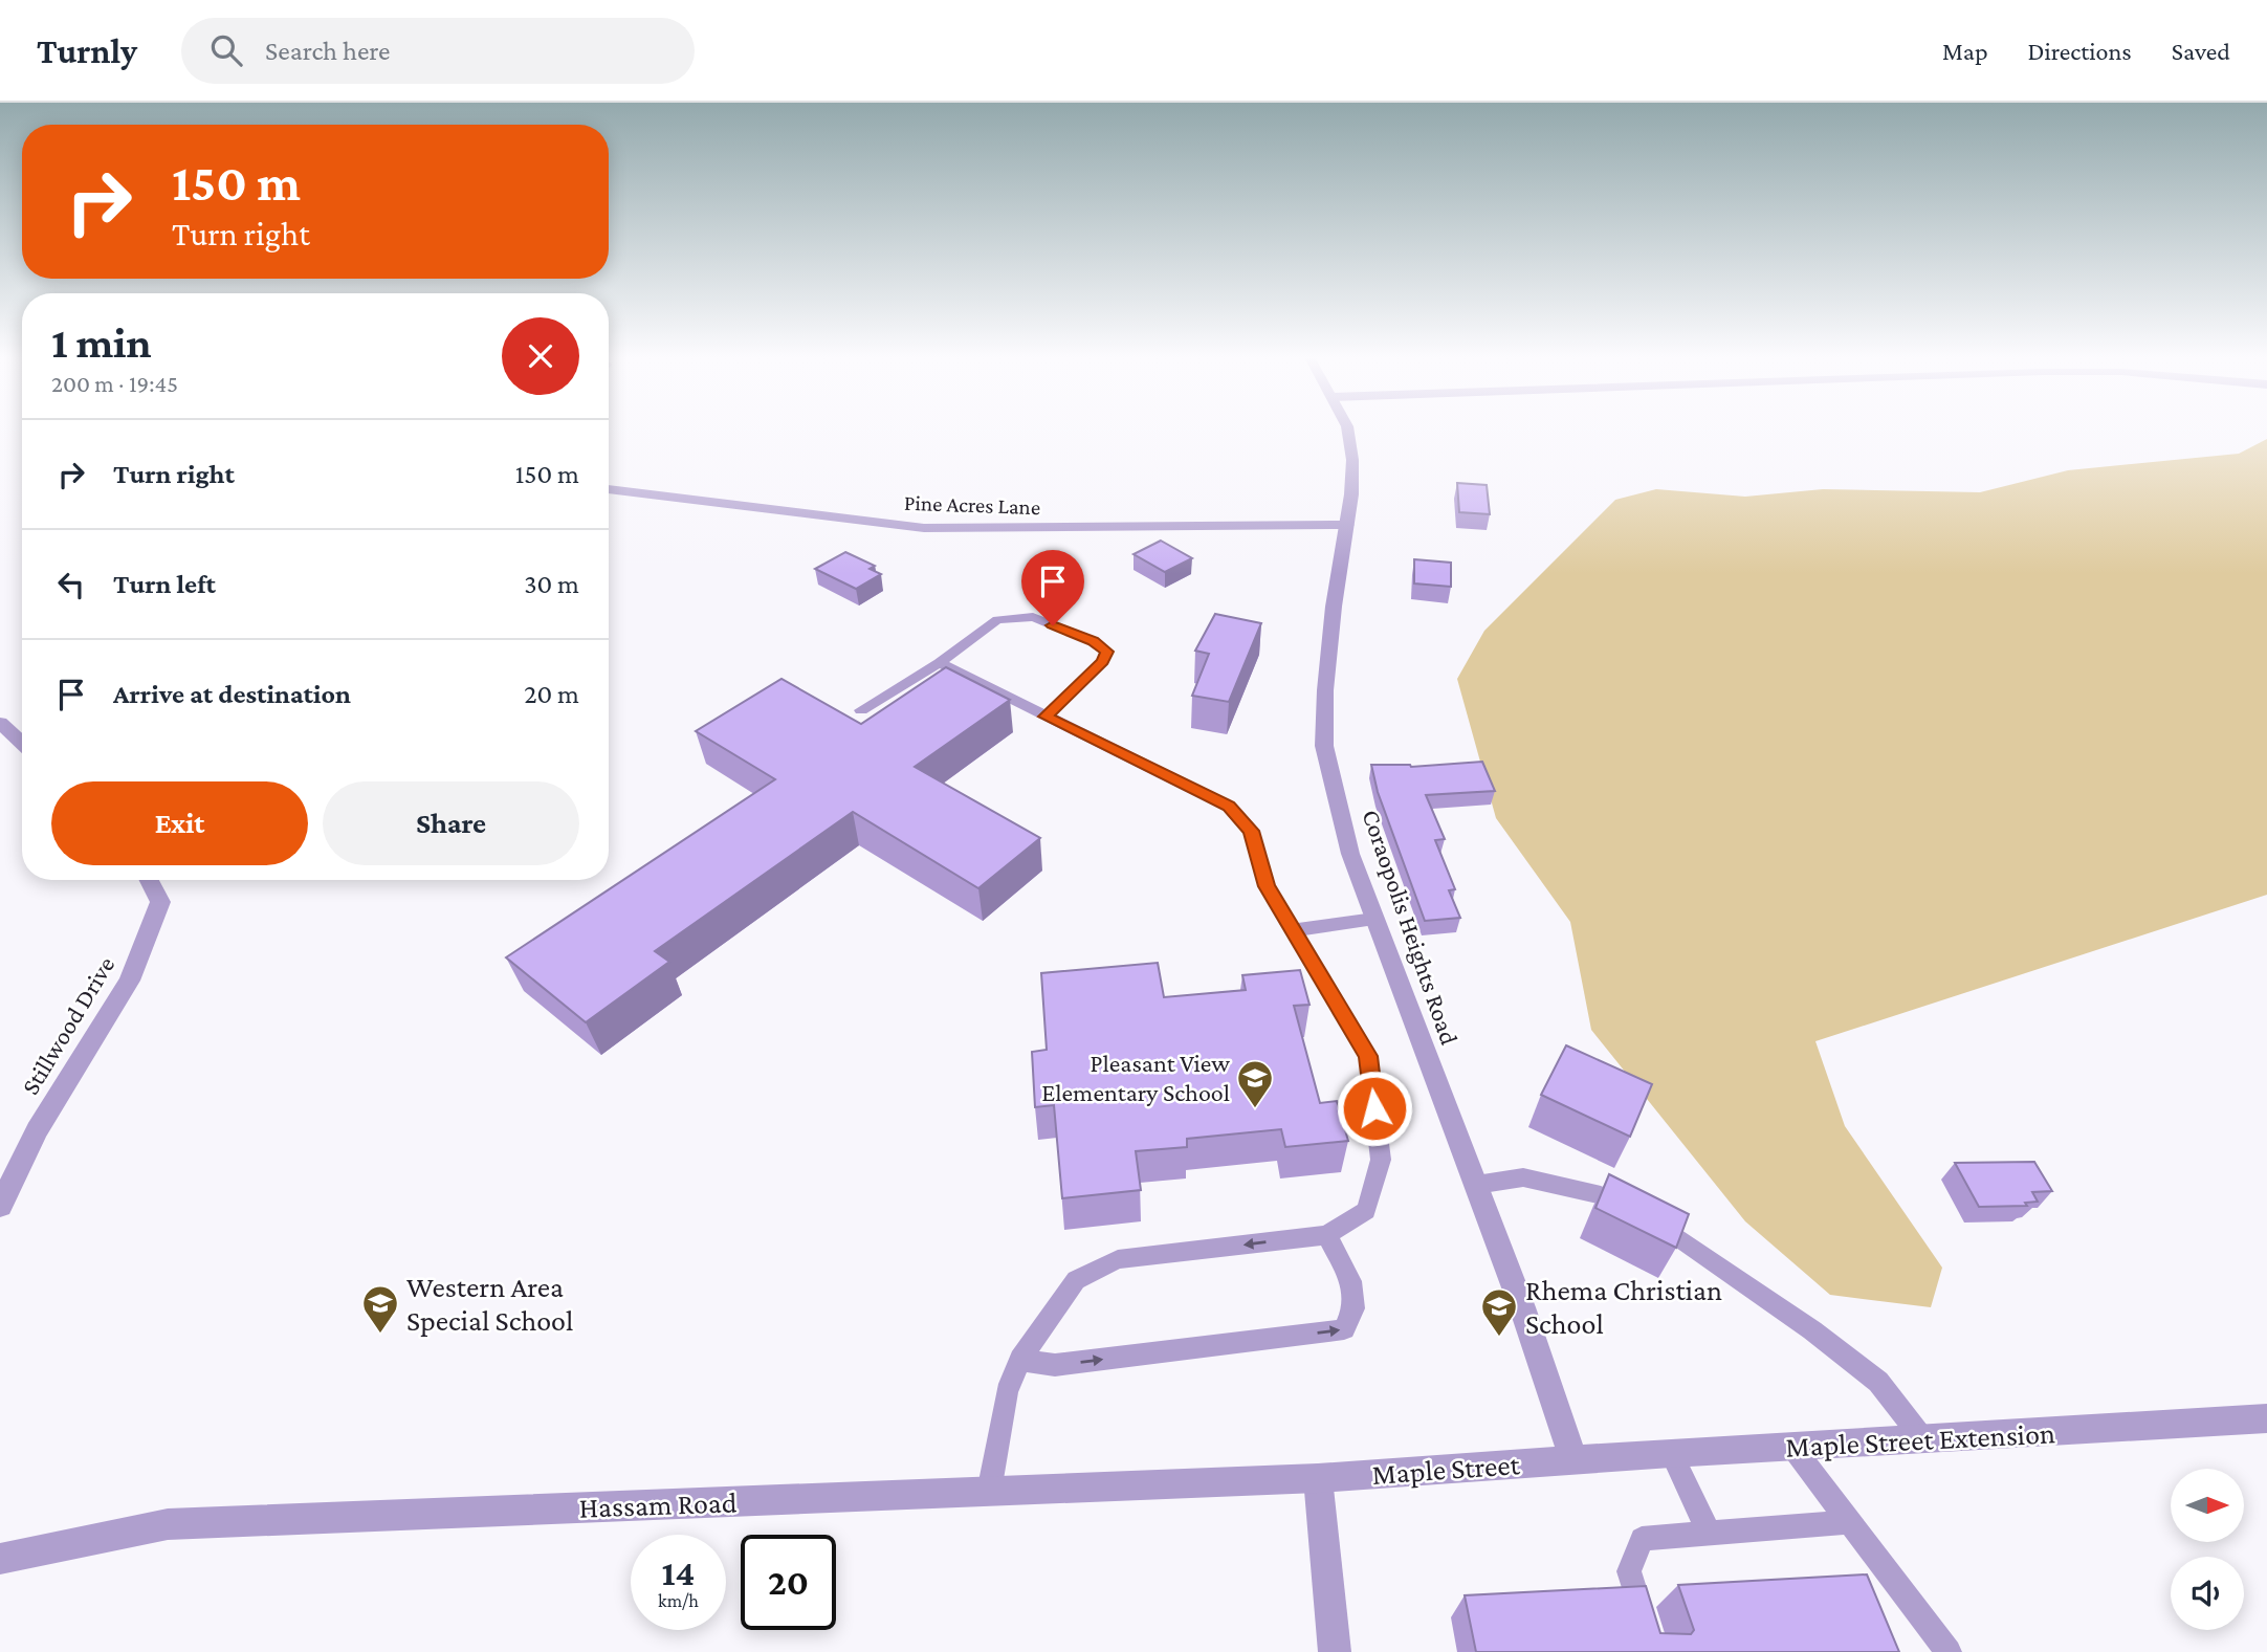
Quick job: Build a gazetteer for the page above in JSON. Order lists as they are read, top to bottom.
{
  "streets": {
    "street": [
      "Pine Acres Lane",
      "Coraopolis Heights Road",
      "Stillwood Drive",
      "Maple Street Extension",
      "Maple Street",
      "Hassam Road"
    ]
  },
  "crossings": [
    ["Pine Acres Lane", "Coraopolis Heights Road"],
    ["Coraopolis Heights Road", "Maple Street Extension"],
    ["Coraopolis Heights Road", "Maple Street"],
    ["Maple Street Extension", "Maple Street"],
    ["Maple Street", "Hassam Road"]
  ],
  "places": {
    "school or university": ["Pleasant View Elementary School", "Western Area Special School", "Rhema Christian School"]
  },
  "north": "right",
  "page": {
    "header": "Turnly",
    "search": "Search here",
    "nav": ["Map", "Directions", "Saved"],
    "turn": ["150 m", "Turn right"],
    "heading": ["1 min", "200 m · 19:45"],
    "list": [
      {
        "name": "Turn right",
        "value": "150 m"
      },
      {
        "name": "Turn left",
        "value": "30 m"
      },
      {
        "name": "Arrive at destination",
        "value": "20 m"
      }
    ],
    "buttons": ["Exit", "Share"],
    "speed": "14 km/h",
    "limit": "20"
  }
}
